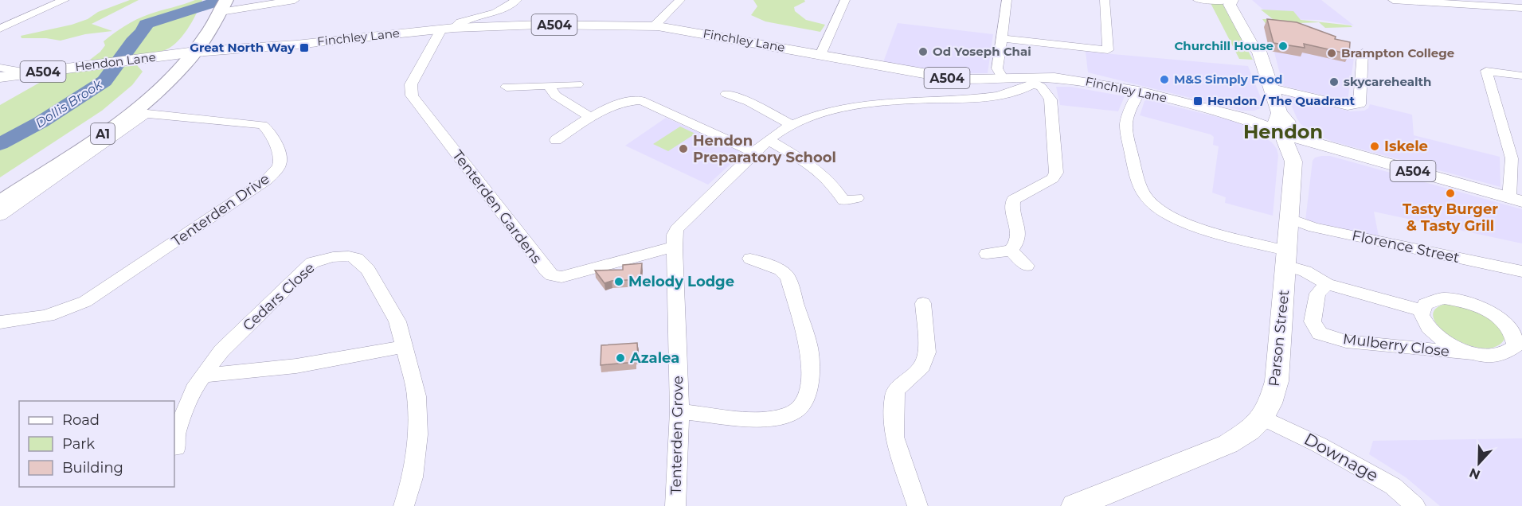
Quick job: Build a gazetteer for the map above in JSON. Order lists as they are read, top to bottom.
{
  "streets": {
    "highway": ["A1"],
    "main road": [
      "A504",
      "Finchley Lane",
      "Hendon Lane",
      "Parson Street"
    ],
    "street": [
      "Tenterden Gardens",
      "Tenterden Drive",
      "Florence Street",
      "Cedars Close",
      "Mulberry Close",
      "Tenterden Grove",
      "Downage"
    ]
  },
  "crossings": [
    ["A504", "Finchley Lane"],
    ["A504", "Parson Street"],
    ["Finchley Lane", "Hendon Lane"],
    ["Finchley Lane", "A1"],
    ["Finchley Lane", "Tenterden Gardens"],
    ["Finchley Lane", "Parson Street"],
    ["Finchley Lane", "Tenterden Grove"],
    ["Hendon Lane", "A1"],
    ["A1", "Tenterden Drive"],
    ["Tenterden Gardens", "Tenterden Grove"],
    ["Florence Street", "Parson Street"],
    ["Parson Street", "Downage"]
  ],
  "districts": ["Hendon"],
  "water": ["Dollis Brook"],
  "places": {
    "other": [
      "Churchill House",
      "Od Yoseph Chai",
      "Brampton College",
      "M&S Simply Food",
      "skycarehealth",
      "Iskele",
      "Hendon Preparatory School",
      "Tasty Burger & Tasty Grill",
      "Melody Lodge",
      "Azalea"
    ],
    "transit": ["Great North Way", "Hendon / The Quadrant"]
  },
  "legend": ["Road", "Park", "Building"],
  "north": "bottom"
}
